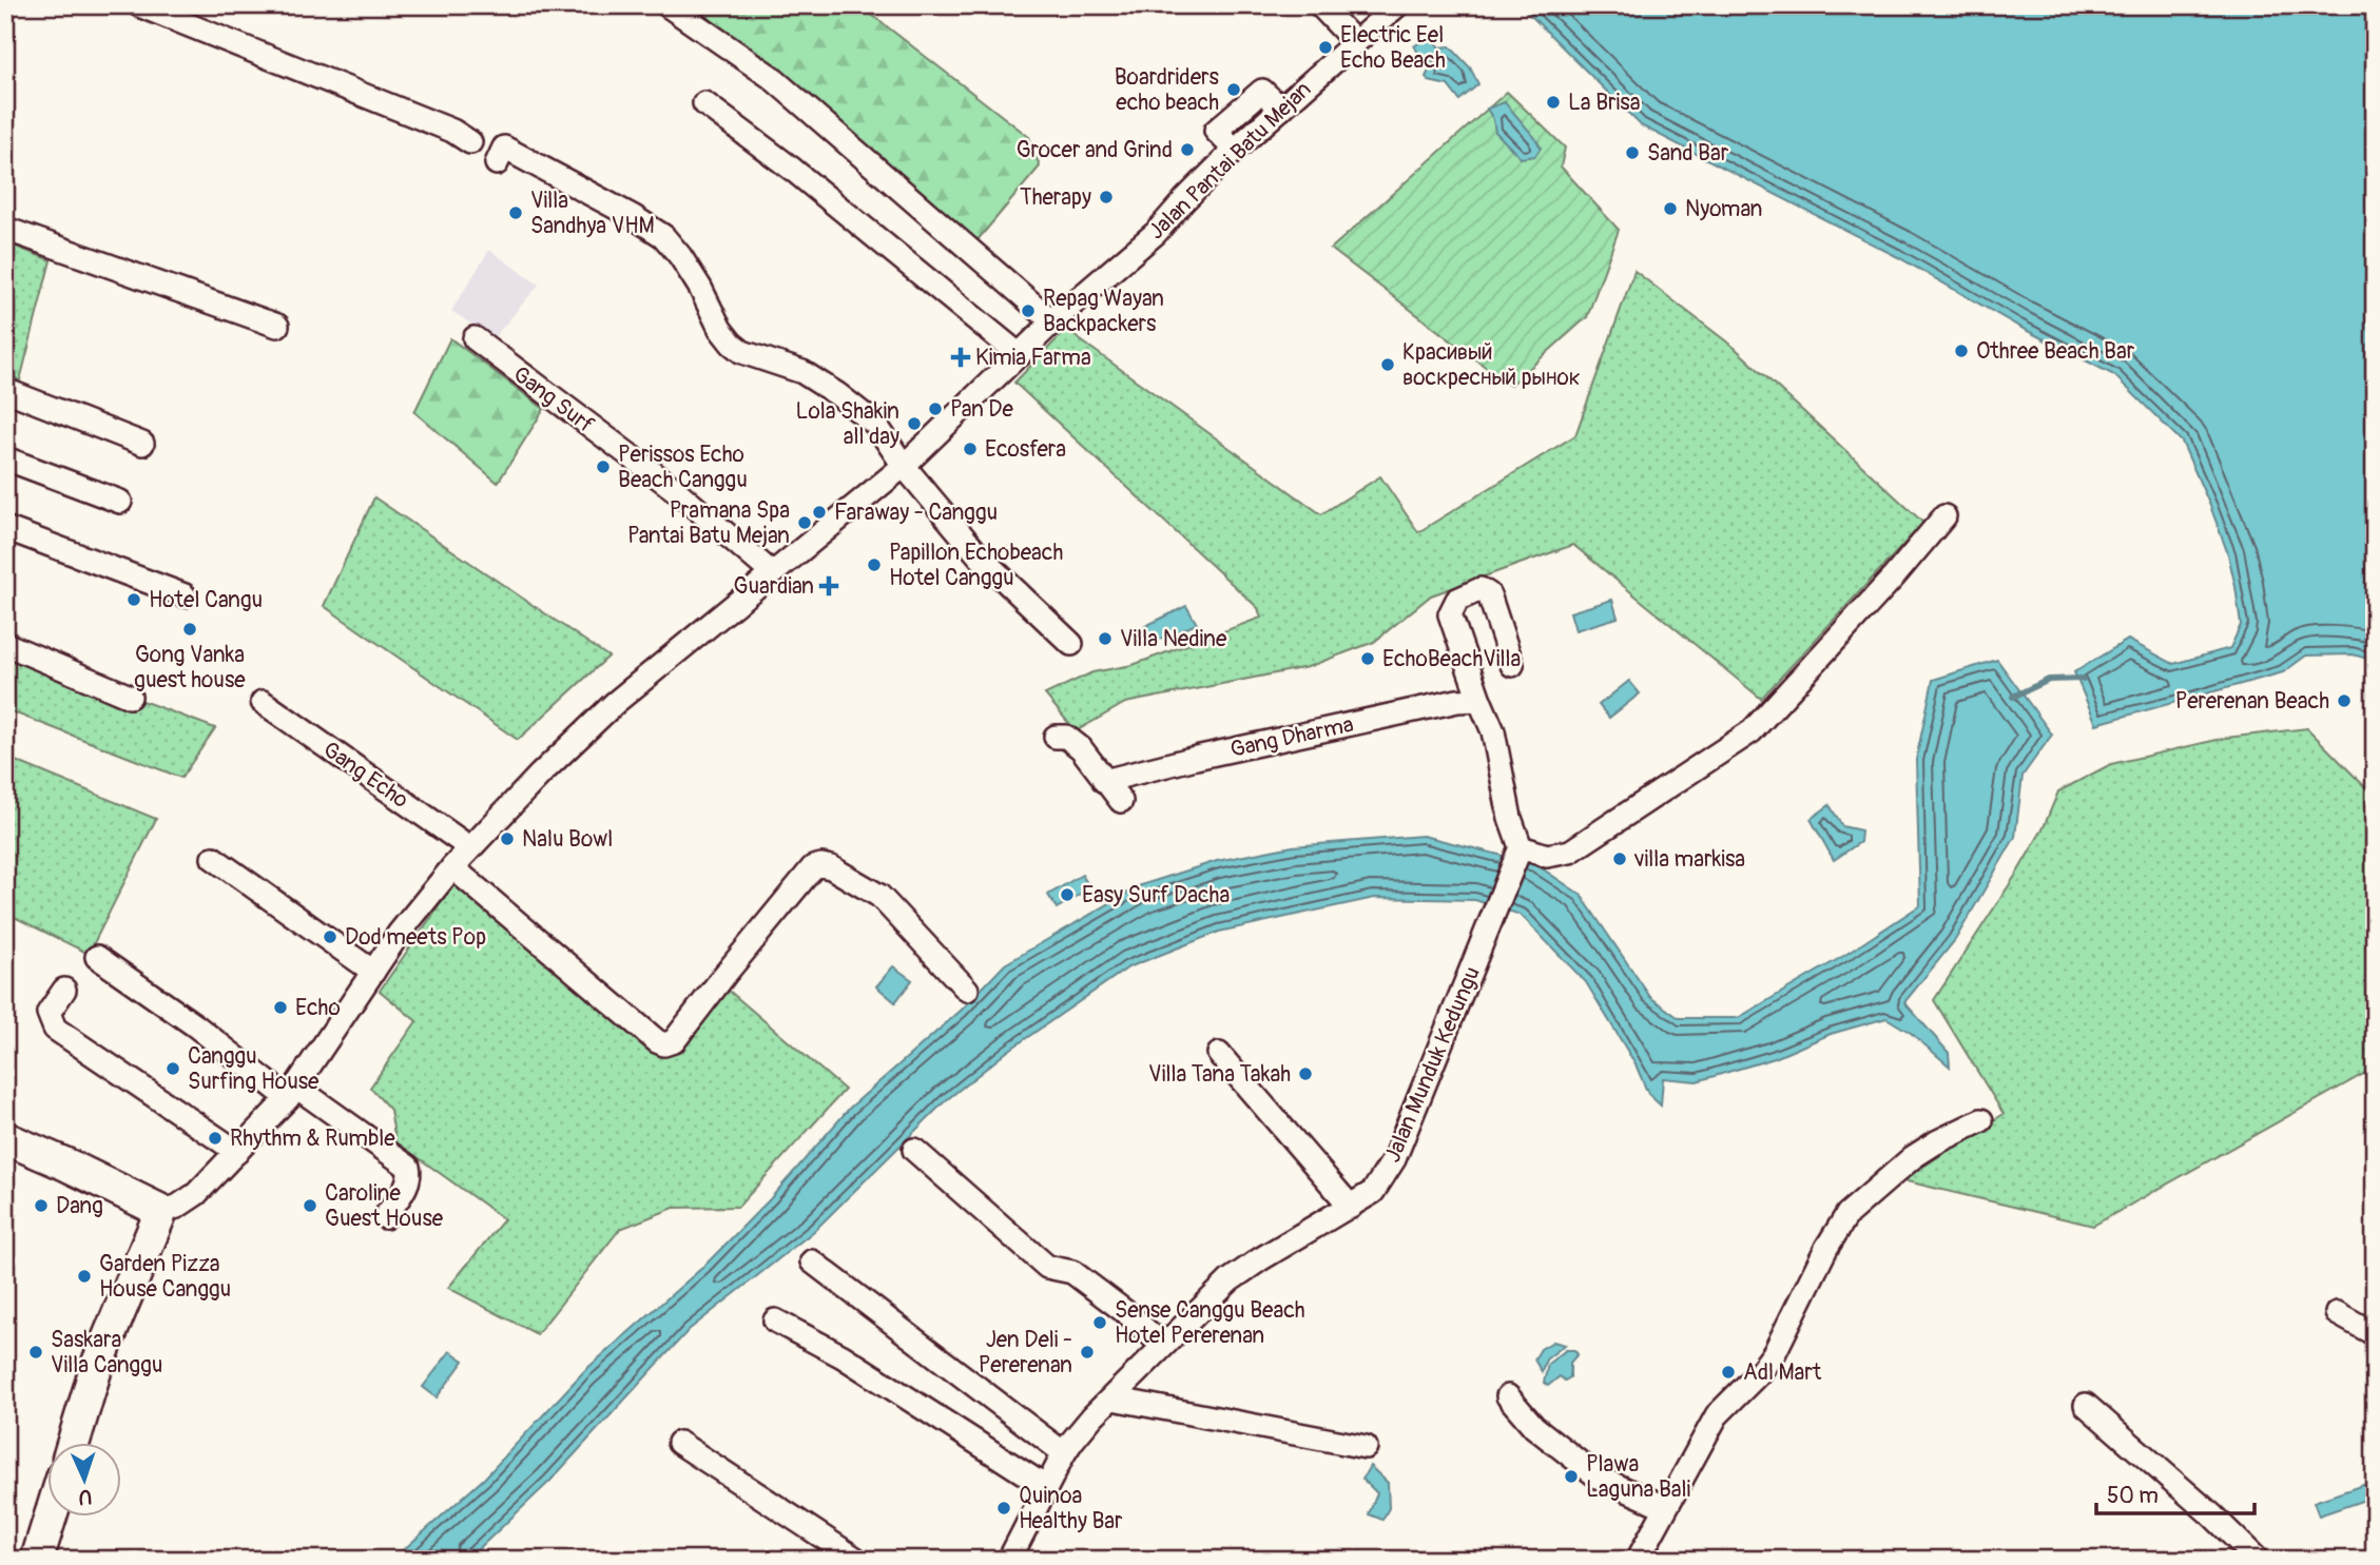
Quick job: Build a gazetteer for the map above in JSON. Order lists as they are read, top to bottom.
{
  "streets": {
    "street": [
      "Jalan Pantai Batu Mejan",
      "Gang Surf",
      "Gang Dharma",
      "Gang Echo",
      "Jalan Munduk Kedungu"
    ]
  },
  "crossings": [
    ["Jalan Pantai Batu Mejan", "Gang Surf"],
    ["Jalan Pantai Batu Mejan", "Gang Echo"]
  ],
  "places": {
    "other": [
      "Electric Eel Echo Beach",
      "Boardriders echo beach",
      "La Brisa",
      "Grocer and Grind",
      "Sand Bar",
      "Therapy",
      "Nyoman",
      "Villa Sandhya VHM",
      "Repag Wayan Backpackers",
      "Othree Beach Bar",
      "Красивый воскресный рынок",
      "Pan De",
      "Lola Shakin all day",
      "Ecosfera",
      "Perissos Echo Beach Canggu",
      "Faraway - Canggu",
      "Pramana Spa Pantai Batu Mejan",
      "Papillon Echobeach Hotel Canggu",
      "Hotel Cangu",
      "Gong Vanka guest house",
      "Villa Nedine",
      "EchoBeachVilla",
      "Pererenan Beach",
      "Nalu Bowl",
      "villa markisa",
      "Easy Surf Dacha",
      "Dod meets Pop",
      "Echo",
      "Canggu Surfing House",
      "Villa Tana Takah",
      "Rhythm & Rumble",
      "Dang",
      "Caroline Guest House",
      "Garden Pizza House Canggu",
      "Sense Canggu Beach Hotel Pererenan",
      "Saskara Villa Canggu",
      "Jen Deli - Pererenan",
      "Adl Mart",
      "Plawa Laguna Bali",
      "Quinoa Healthy Bar"
    ],
    "health": ["Kimia Farma", "Guardian"]
  },
  "scale_bar": "50 m",
  "north": "bottom"
}
